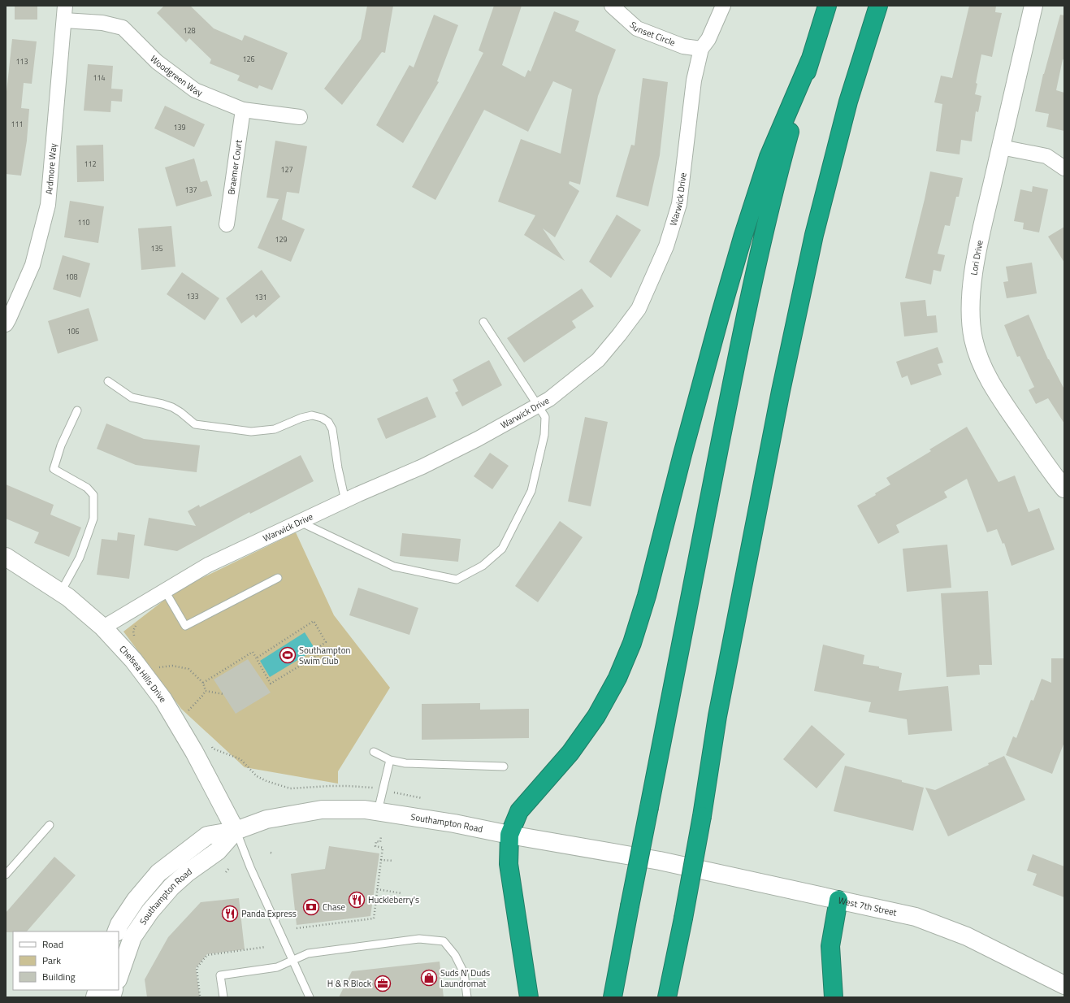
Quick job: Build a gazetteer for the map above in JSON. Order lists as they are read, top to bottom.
{
  "streets": {
    "street": [
      "Sunset Circle",
      "Woodgreen Way",
      "Braemer Court",
      "Ardmore Way",
      "Warwick Drive",
      "Lori Drive",
      "Chelsea Hills Drive",
      "Southampton Road",
      "West 7th Street"
    ]
  },
  "crossings": [
    ["Sunset Circle", "Warwick Drive"],
    ["Woodgreen Way", "Braemer Court"],
    ["Woodgreen Way", "Ardmore Way"],
    ["Warwick Drive", "Chelsea Hills Drive"],
    ["Chelsea Hills Drive", "Southampton Road"],
    ["Southampton Road", "West 7th Street"]
  ],
  "places": {
    "sports": ["Southampton Swim Club"],
    "restaurant": ["Huckleberry's", "Panda Express"],
    "bank": ["Chase"],
    "shop": ["Suds N' Duds Laundromat"],
    "office": ["H & R Block"]
  },
  "house_numbers": [
    "128",
    "126",
    "113",
    "114",
    "111",
    "139",
    "112",
    "127",
    "137",
    "110",
    "129",
    "135",
    "108",
    "133",
    "131",
    "106"
  ],
  "legend": ["Road", "Park", "Building"]
}
